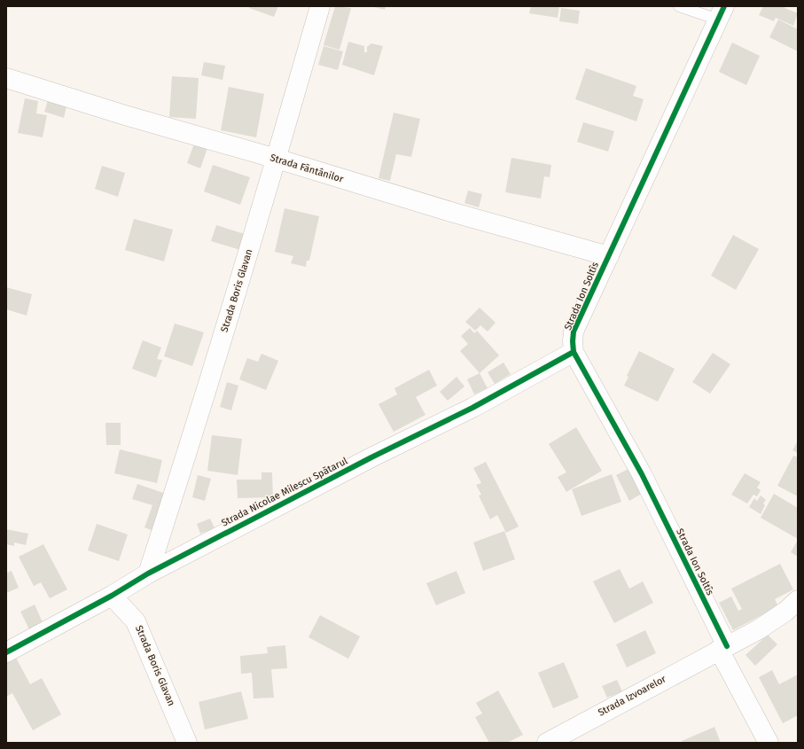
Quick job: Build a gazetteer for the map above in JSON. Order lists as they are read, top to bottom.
{
  "streets": {
    "street": [
      "Strada Fântânilor",
      "Strada Boris Glavan",
      "Strada Ion Soltîs",
      "Strada Nicolae Milescu Spătarul",
      "Strada Izvoarelor"
    ]
  },
  "crossings": [
    ["Strada Fântânilor", "Strada Boris Glavan"],
    ["Strada Fântânilor", "Strada Ion Soltîs"],
    ["Strada Boris Glavan", "Strada Nicolae Milescu Spătarul"],
    ["Strada Ion Soltîs", "Strada Nicolae Milescu Spătarul"],
    ["Strada Ion Soltîs", "Strada Izvoarelor"]
  ]
}
